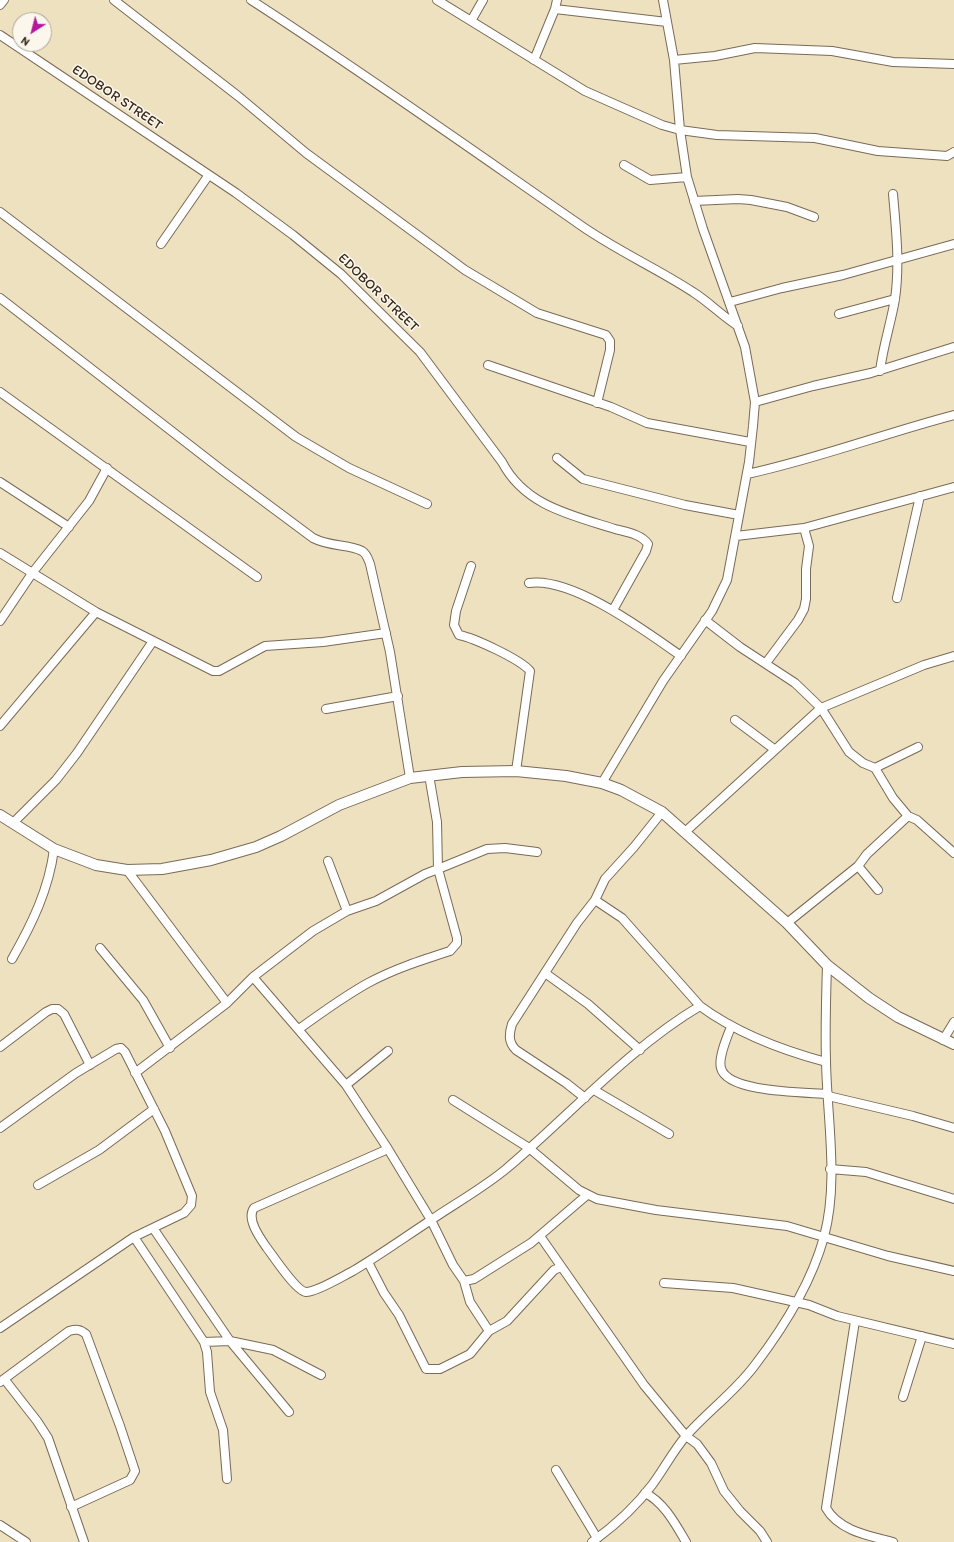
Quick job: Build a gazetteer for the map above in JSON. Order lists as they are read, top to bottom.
{
  "streets": {
    "street": ["EDOBOR STREET"]
  },
  "north": "bottom left"
}
